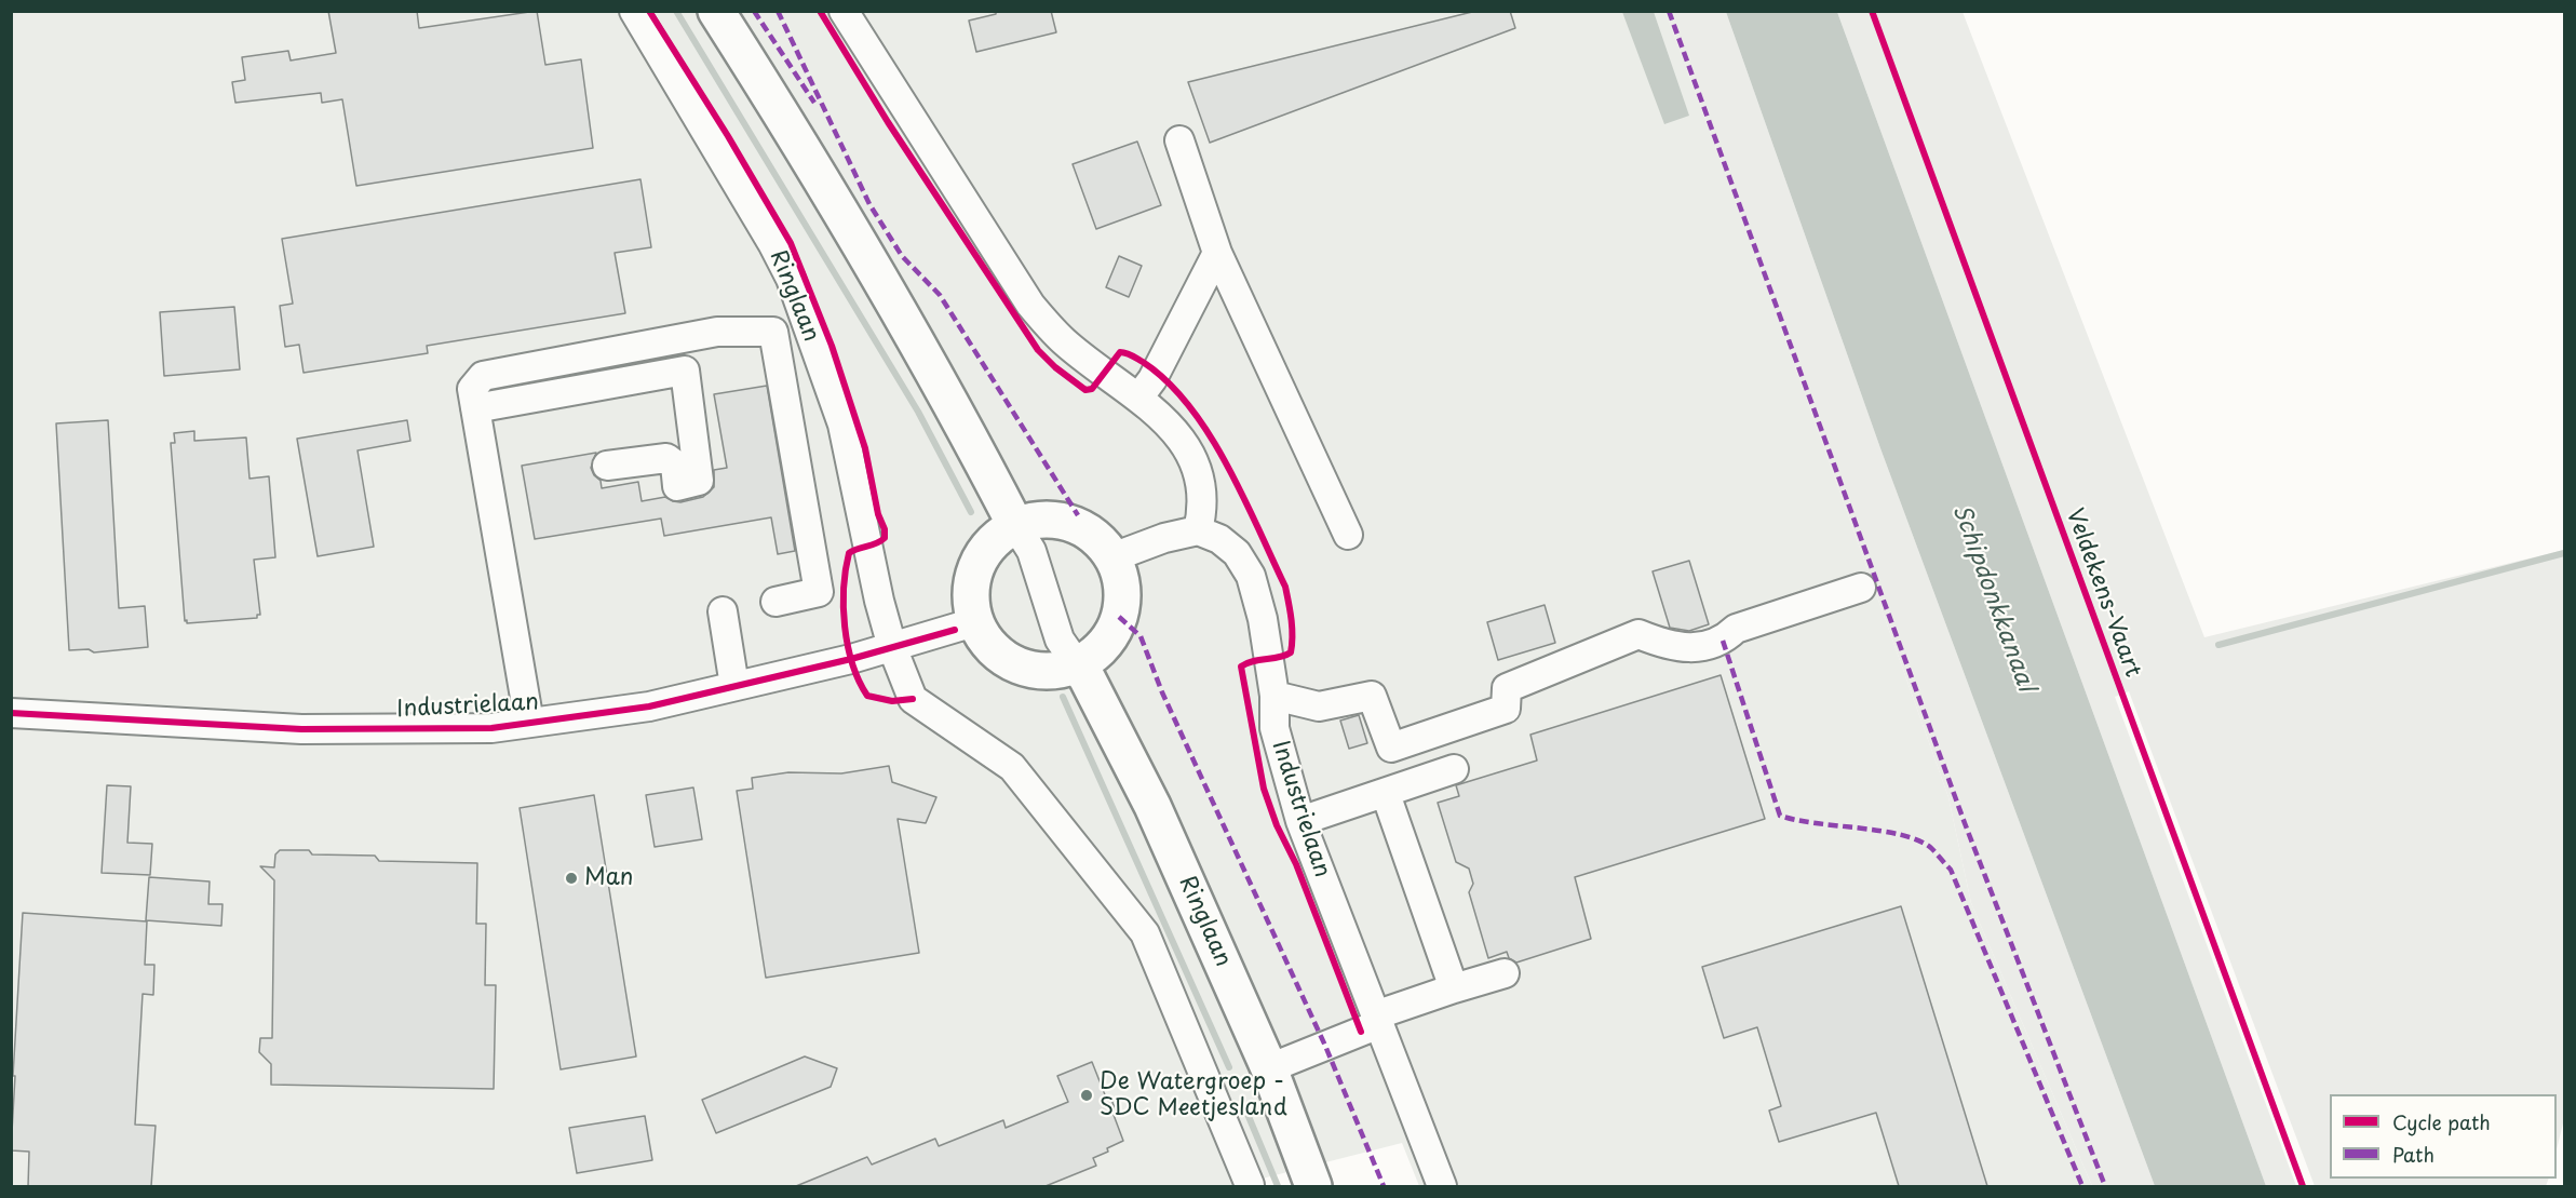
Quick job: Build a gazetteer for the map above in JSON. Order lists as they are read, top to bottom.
{
  "streets": {
    "main road": ["Ringlaan"],
    "street": ["Industrielaan"],
    "cycle path": ["Veldekens-Vaart"]
  },
  "crossings": [
    ["Ringlaan", "Industrielaan"]
  ],
  "water": ["Schipdonkkanaal"],
  "places": ["Man", "De Watergroep - SDC Meetjesland"],
  "legend": ["Cycle path", "Path"]
}
